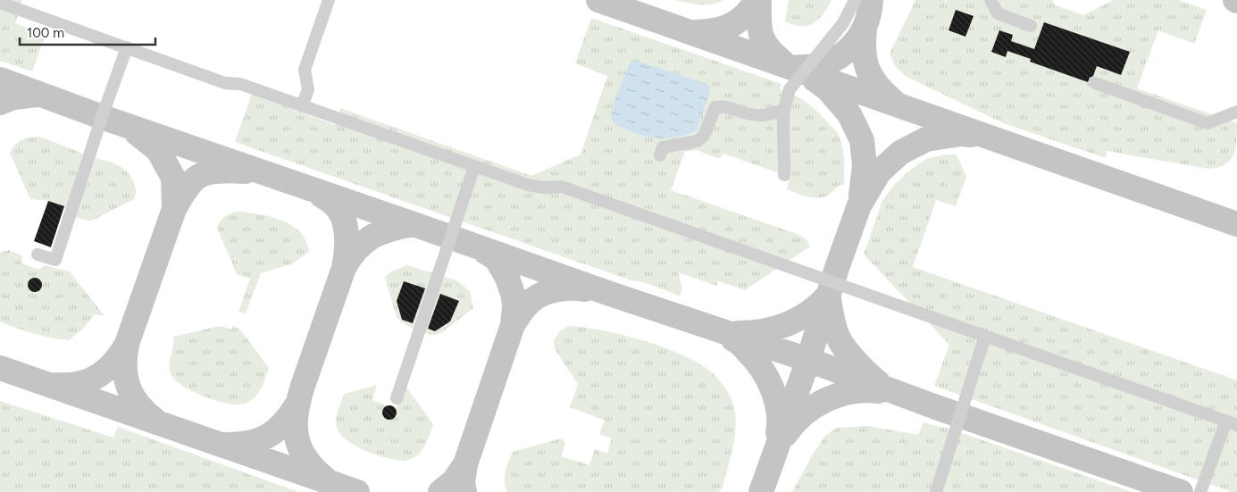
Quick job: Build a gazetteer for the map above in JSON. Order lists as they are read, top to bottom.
{
  "scale_bar": "100 m"
}
